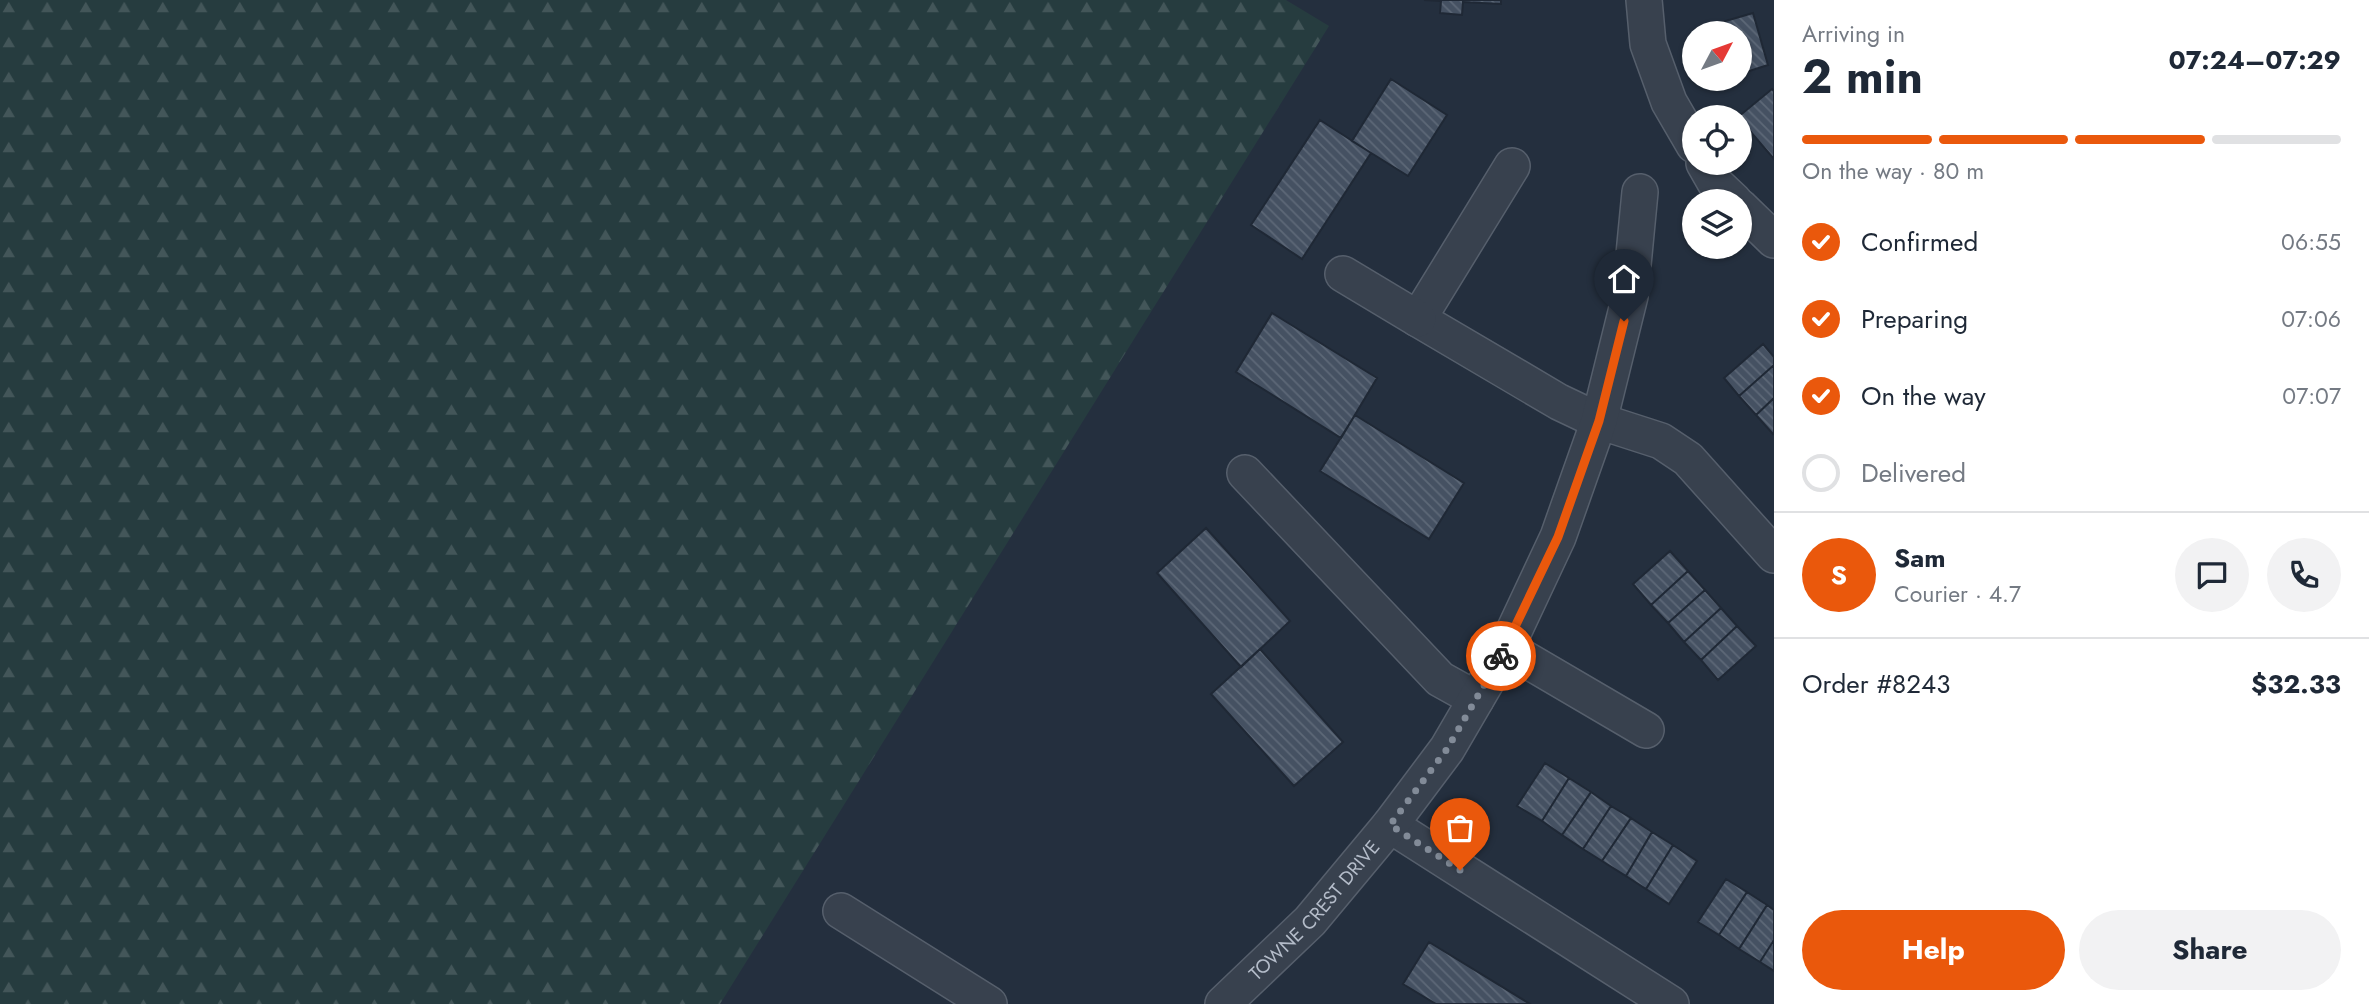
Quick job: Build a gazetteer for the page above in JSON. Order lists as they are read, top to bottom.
{
  "streets": {
    "street": ["TOWNE CREST DRIVE"]
  },
  "north": "top right",
  "page": {
    "heading": ["2 min", "Arriving in", "07:24–07:29"],
    "panel": [
      "Sam",
      "Courier · 4.7",
      "Order #8243",
      "$32.33"
    ],
    "bar": "On the way · 80 m",
    "list": [
      ["Confirmed", "06:55"],
      ["Preparing", "07:06"],
      ["On the way", "07:07"],
      "Delivered"
    ],
    "round": "S",
    "buttons": ["Help", "Share"]
  }
}
